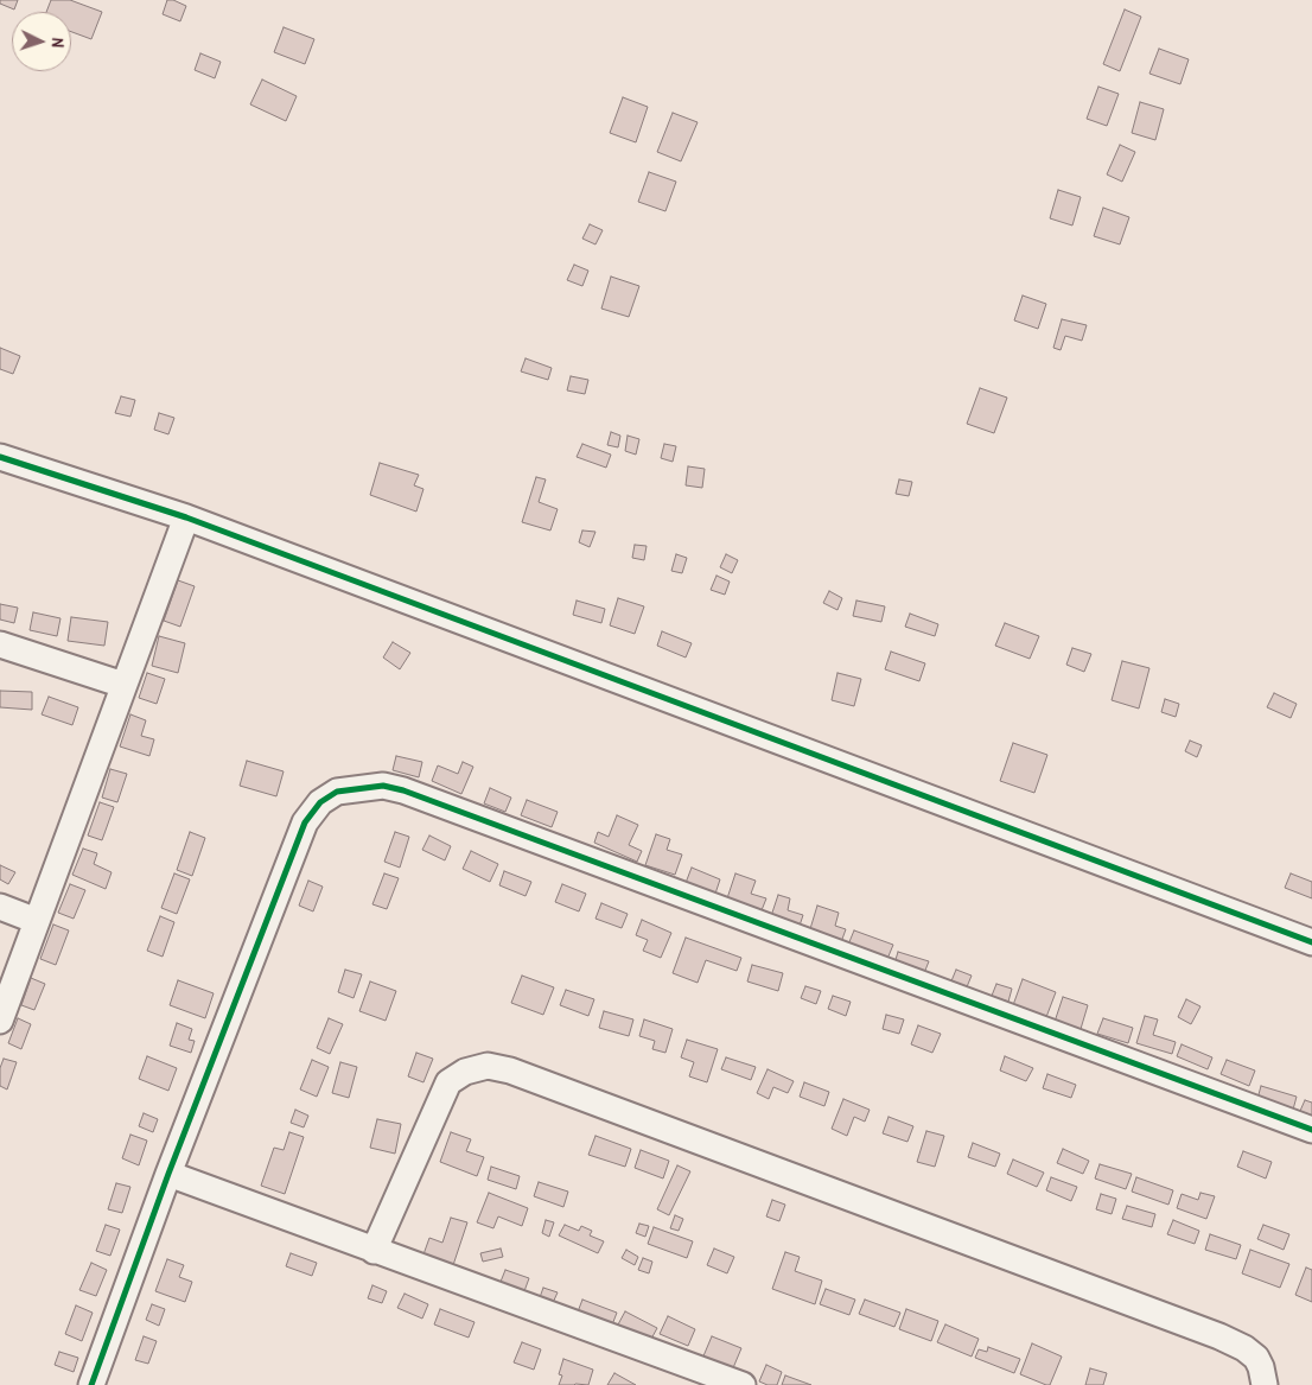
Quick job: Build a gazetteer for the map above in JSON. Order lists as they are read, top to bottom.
{
  "north": "right"
}
